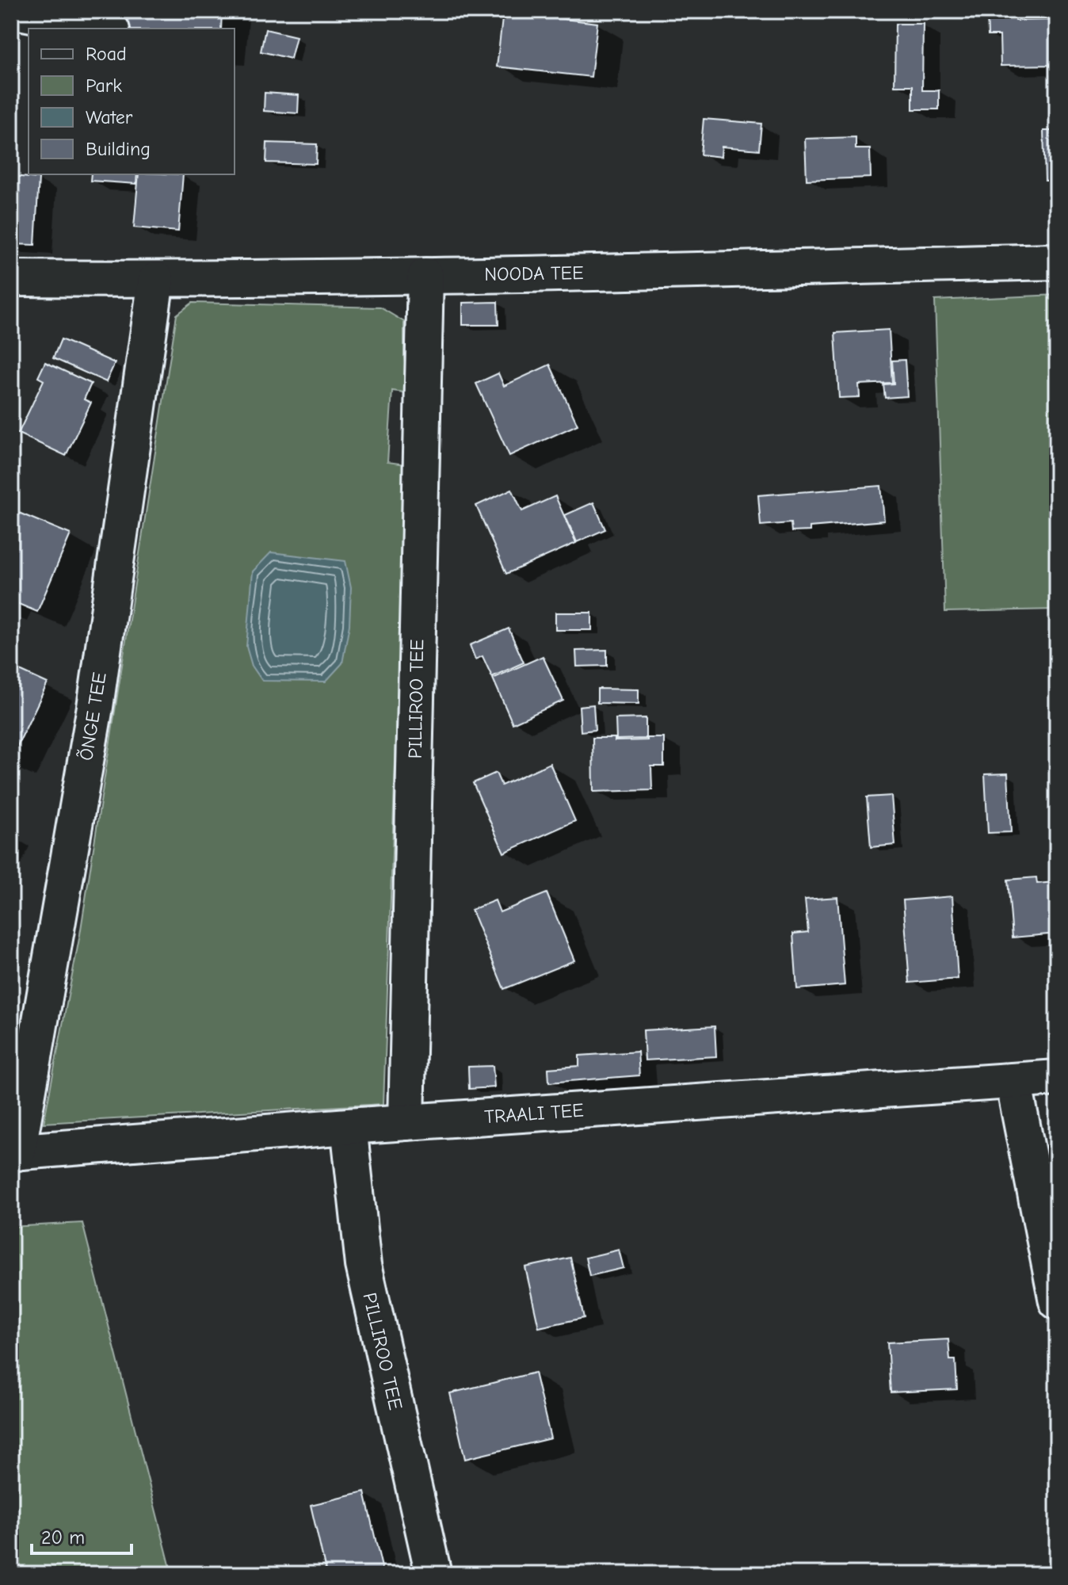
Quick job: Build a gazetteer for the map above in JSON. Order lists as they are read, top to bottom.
{
  "streets": {
    "street": [
      "NOODA TEE",
      "PILLIROO TEE",
      "ÕNGE TEE",
      "TRAALI TEE"
    ]
  },
  "crossings": [
    ["NOODA TEE", "PILLIROO TEE"],
    ["NOODA TEE", "ÕNGE TEE"],
    ["PILLIROO TEE", "TRAALI TEE"],
    ["ÕNGE TEE", "TRAALI TEE"]
  ],
  "legend": [
    "Road",
    "Park",
    "Water",
    "Building"
  ],
  "scale_bar": "20 m"
}
